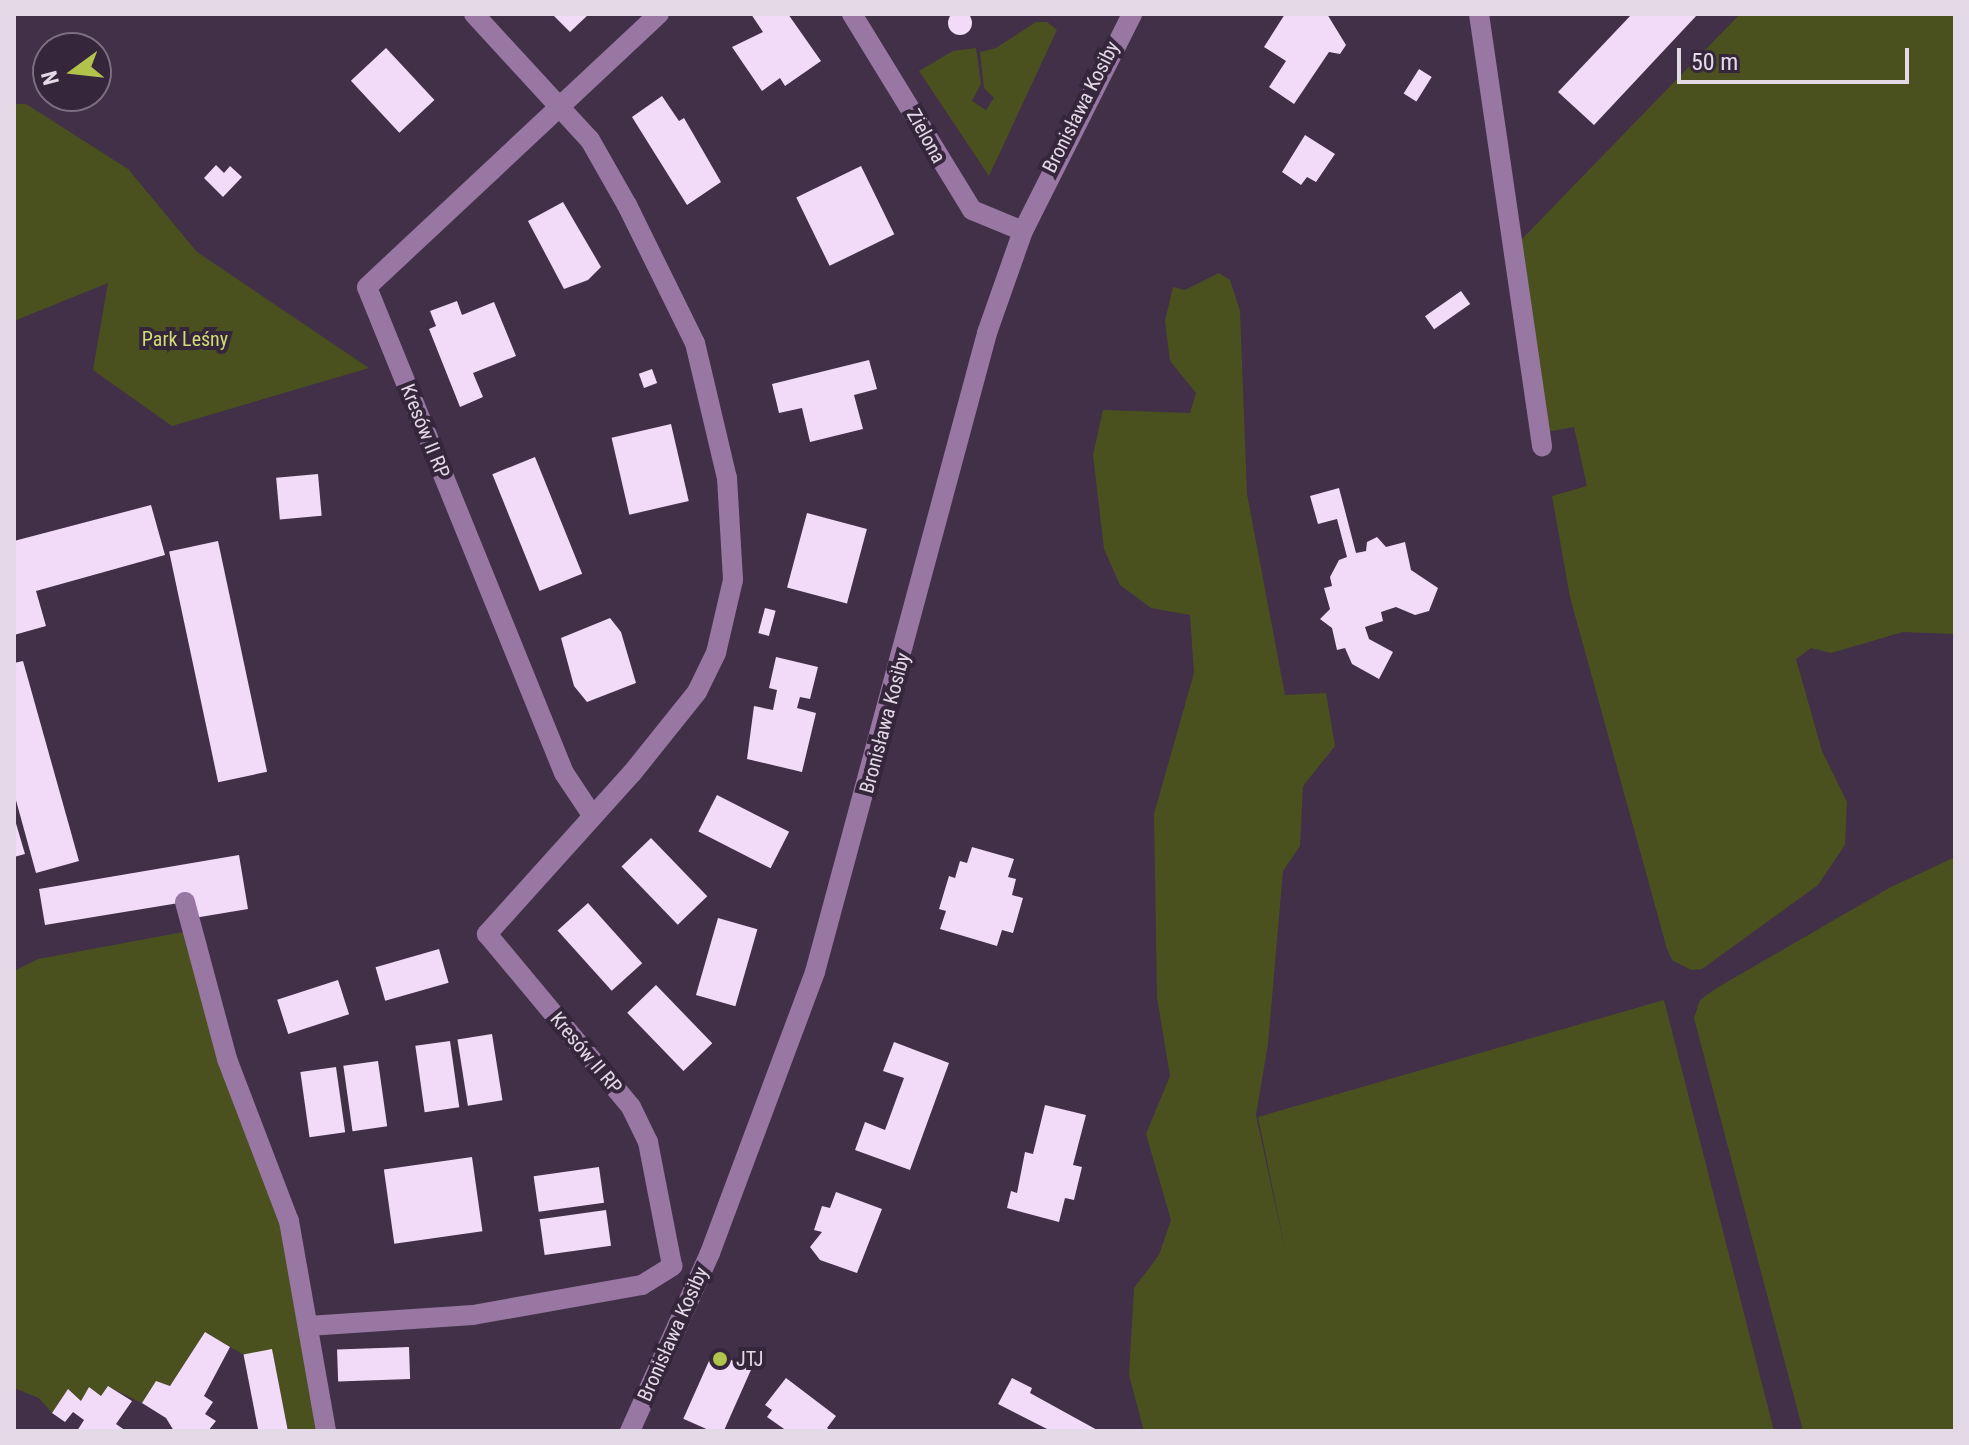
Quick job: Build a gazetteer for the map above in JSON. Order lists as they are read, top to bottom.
{
  "streets": {
    "street": ["Bronisława Kosiby", "Zielona", "Kresów II RP"]
  },
  "crossings": [
    ["Bronisława Kosiby", "Zielona"],
    ["Bronisława Kosiby", "Kresów II RP"]
  ],
  "parks": ["Park Leśny"],
  "places": ["JTJ"],
  "scale_bar": "50 m",
  "north": "left"
}
